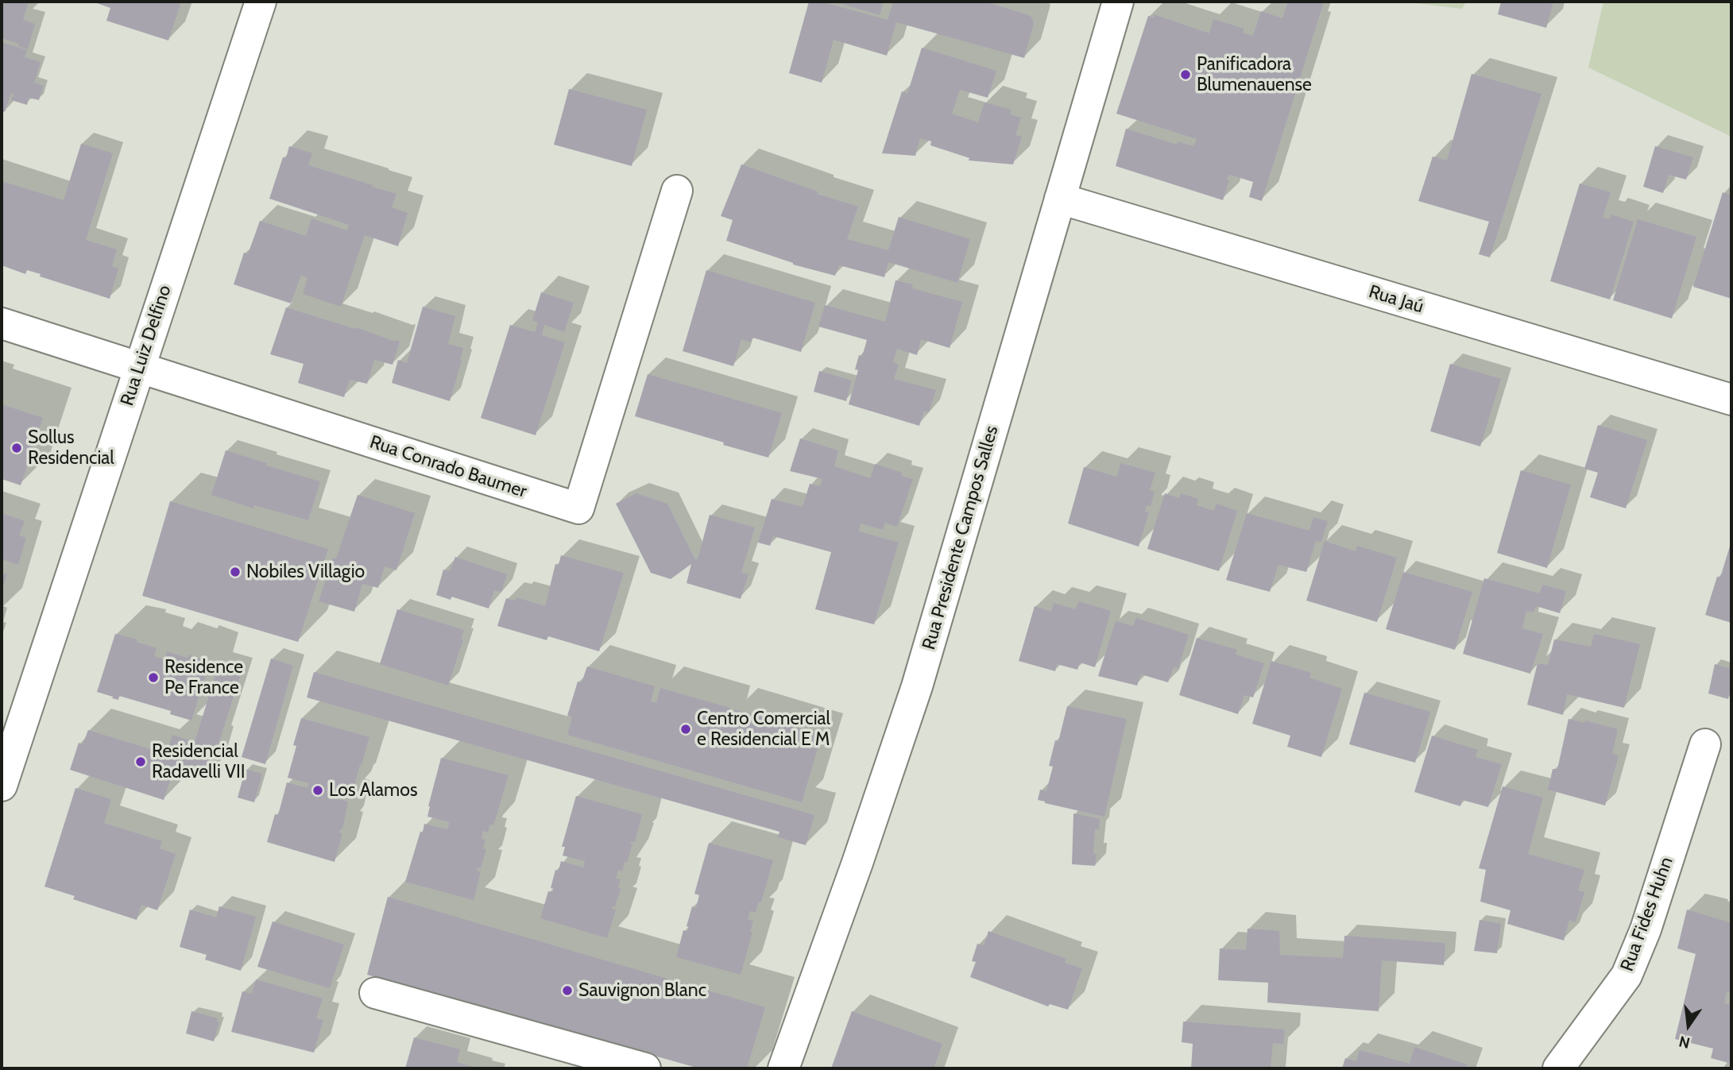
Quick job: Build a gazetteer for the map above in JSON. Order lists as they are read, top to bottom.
{
  "streets": {
    "street": [
      "Rua Jaú",
      "Rua Luiz Delfino",
      "Rua Conrado Baumer",
      "Rua Presidente Campos Salles",
      "Rua Fides Huhn"
    ]
  },
  "crossings": [
    ["Rua Jaú", "Rua Presidente Campos Salles"],
    ["Rua Luiz Delfino", "Rua Conrado Baumer"]
  ],
  "places": [
    "Panificadora Blumenauense",
    "Sollus Residencial",
    "Nobiles Villagio",
    "Residence Pe France",
    "Centro Comercial e Residencial E M",
    "Residencial Radavelli VII",
    "Los Alamos",
    "Sauvignon Blanc"
  ],
  "north": "bottom"
}
